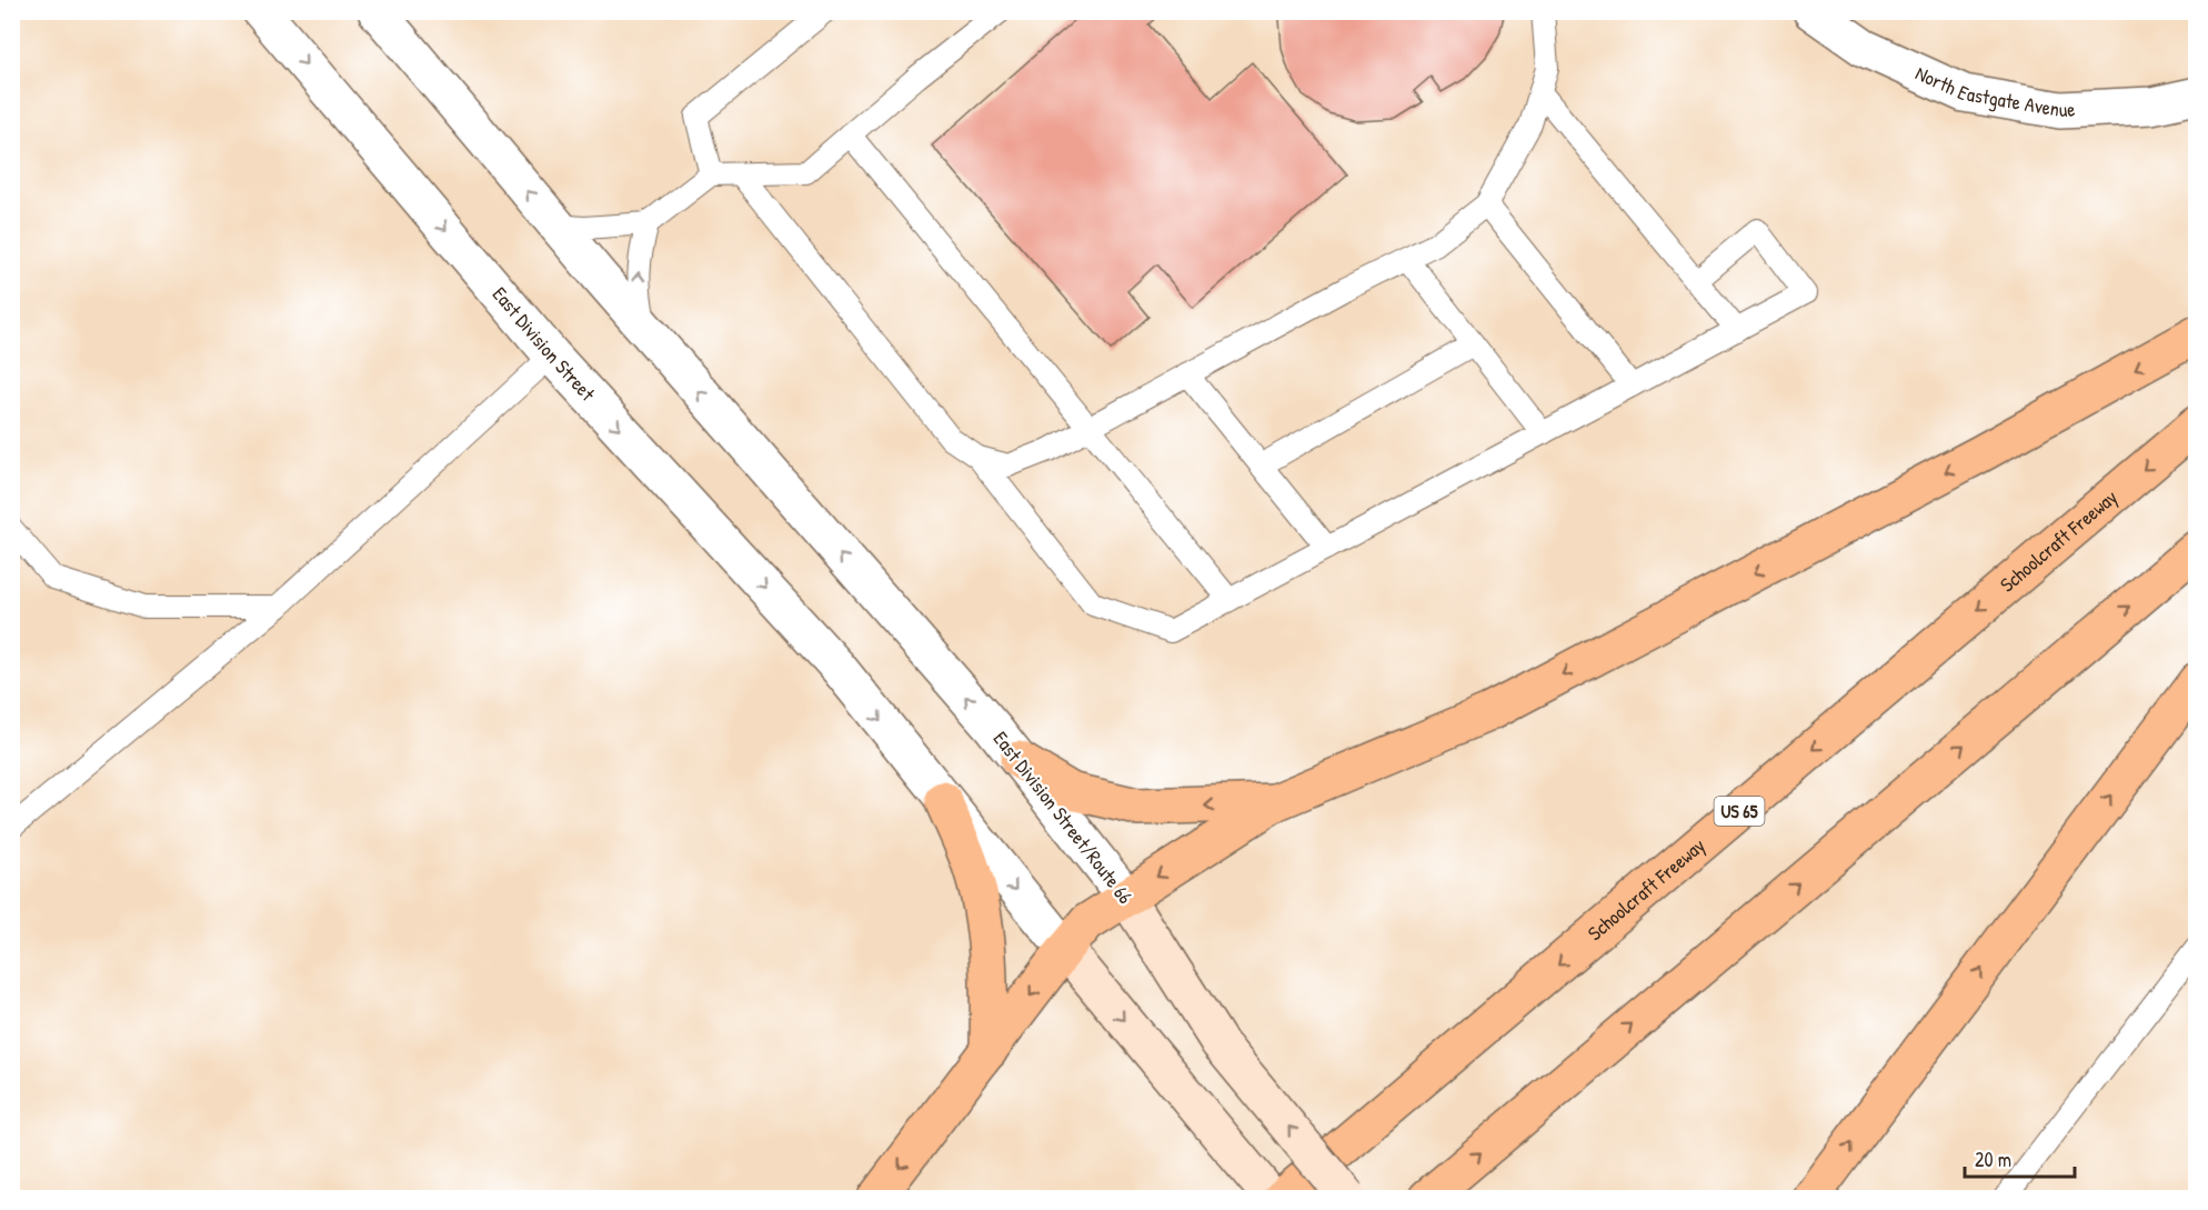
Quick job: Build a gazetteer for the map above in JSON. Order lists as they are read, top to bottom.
{
  "streets": {
    "highway": ["Schoolcraft Freeway", "US 65"],
    "main road": ["East Division Street/Route 66"],
    "street": ["North Eastgate Avenue", "East Division Street"]
  },
  "one_way": ["East Division Street/Route 66"],
  "scale_bar": "20 m"
}
